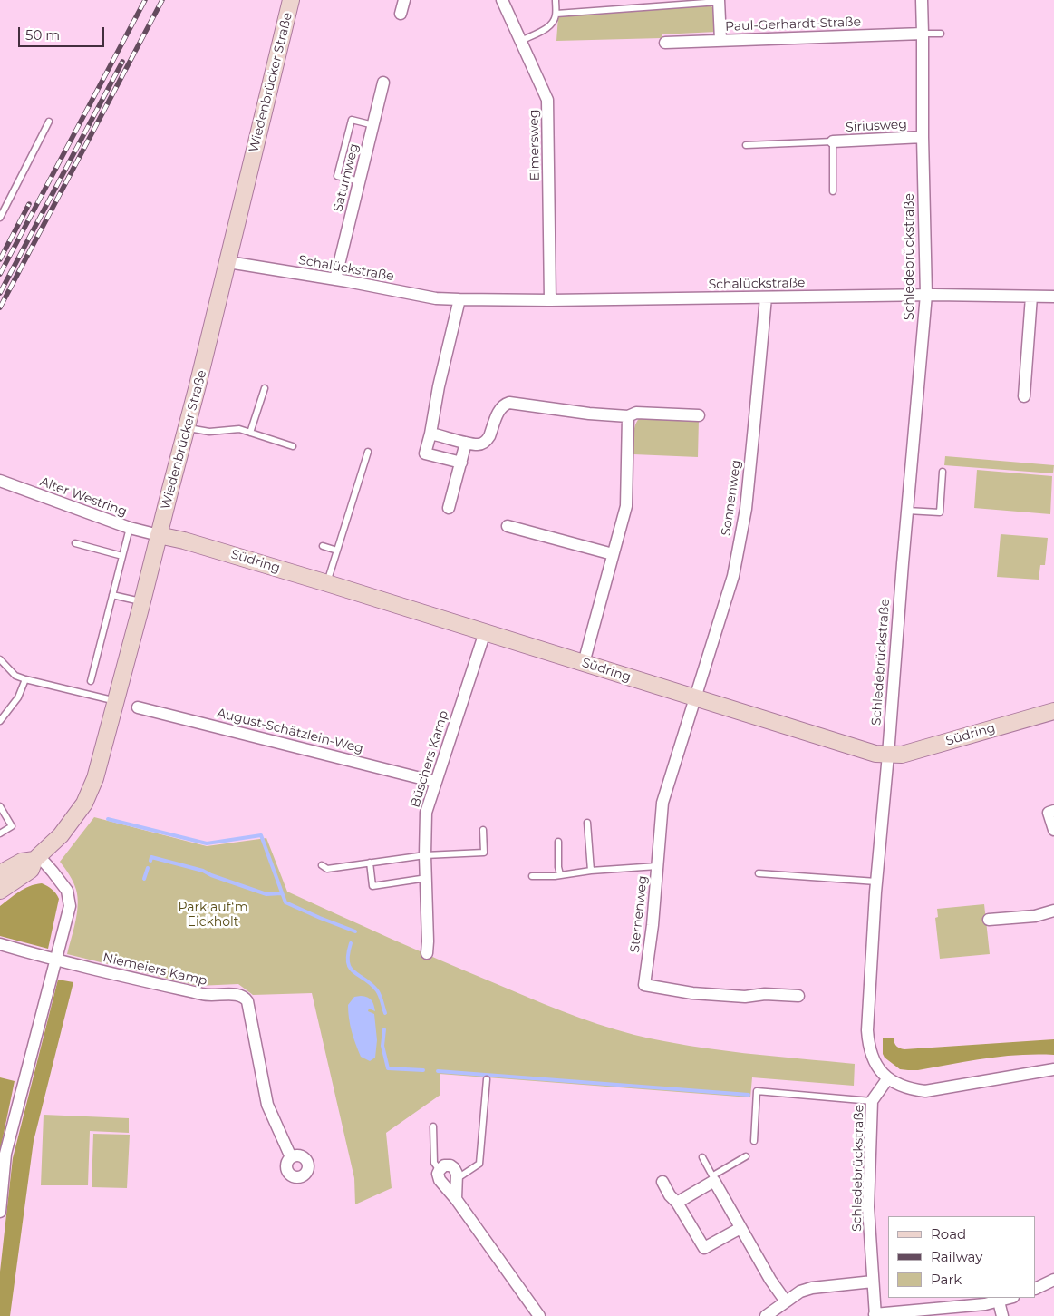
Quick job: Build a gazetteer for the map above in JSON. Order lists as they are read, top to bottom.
{
  "streets": {
    "street": [
      "Paul-Gerhardt-Straße",
      "Wiedenbrücker Straße",
      "Siriusweg",
      "Elmersweg",
      "Saturnweg",
      "Schledebrückstraße",
      "Schalückstraße",
      "Alter Westring",
      "Sonnenweg",
      "Südring",
      "August-Schätzlein-Weg",
      "Büschers Kamp",
      "Sternenweg",
      "Niemeiers Kamp"
    ]
  },
  "crossings": [
    ["Paul-Gerhardt-Straße", "Schledebrückstraße"],
    ["Wiedenbrücker Straße", "Schalückstraße"],
    ["Wiedenbrücker Straße", "Alter Westring"],
    ["Wiedenbrücker Straße", "Südring"],
    ["Siriusweg", "Schledebrückstraße"],
    ["Elmersweg", "Schalückstraße"],
    ["Saturnweg", "Schalückstraße"],
    ["Schledebrückstraße", "Schalückstraße"],
    ["Schledebrückstraße", "Südring"],
    ["Schalückstraße", "Sonnenweg"],
    ["Alter Westring", "Südring"],
    ["Sonnenweg", "Südring"],
    ["Sonnenweg", "Sternenweg"],
    ["Südring", "Büschers Kamp"],
    ["Südring", "Sternenweg"],
    ["August-Schätzlein-Weg", "Büschers Kamp"]
  ],
  "parks": ["Park auf‘m Eickholt"],
  "legend": ["Road", "Railway", "Park"],
  "scale_bar": "50 m"
}
